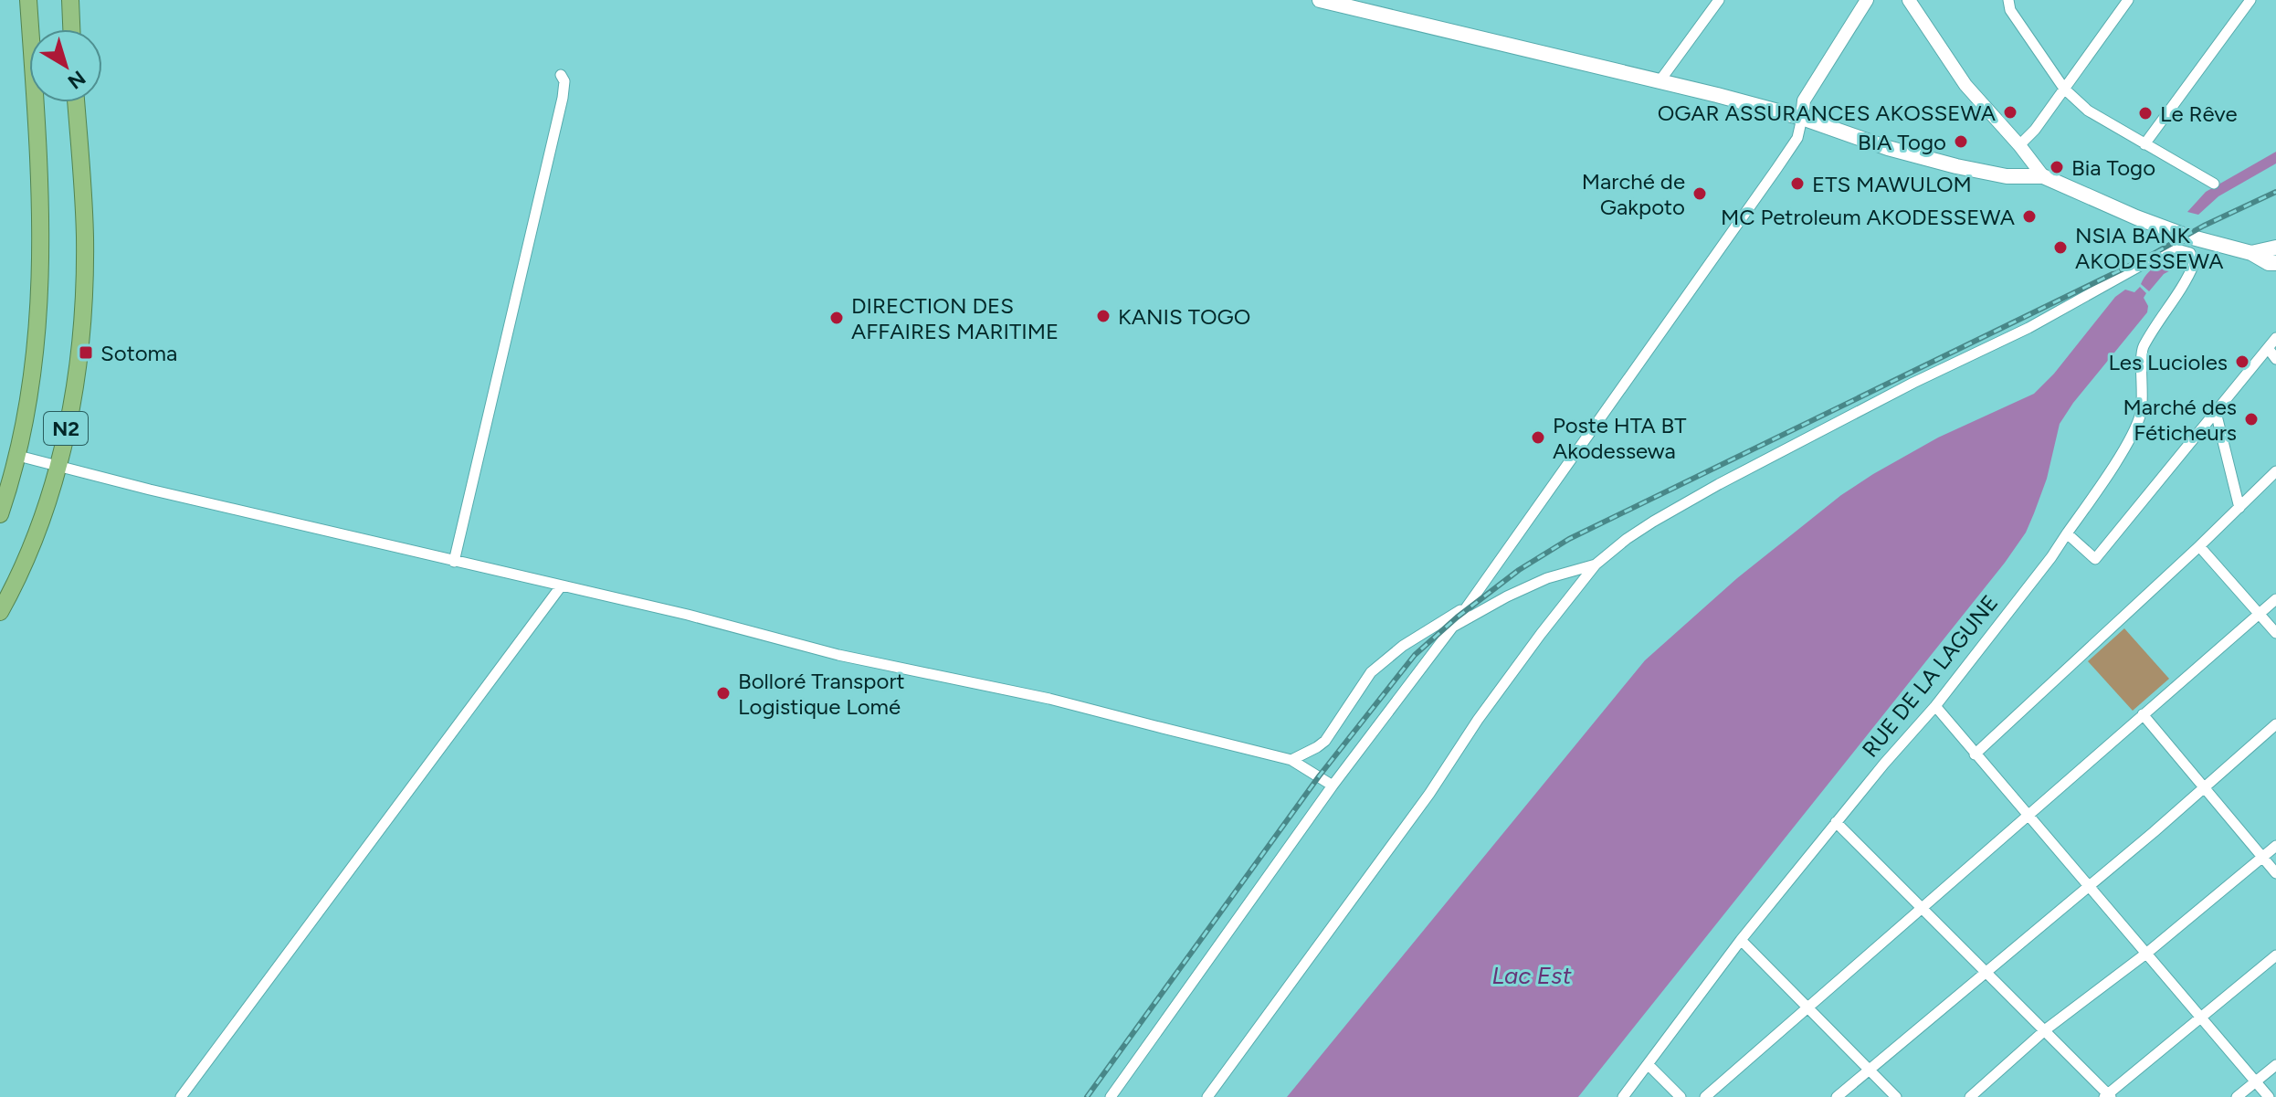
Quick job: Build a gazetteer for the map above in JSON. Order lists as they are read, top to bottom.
{
  "streets": {
    "highway": ["N2"],
    "street": ["RUE DE LA LAGUNE"]
  },
  "water": ["Lac Est"],
  "places": {
    "other": [
      "OGAR ASSURANCES AKOSSEWA",
      "Le Rêve",
      "BIA Togo",
      "Bia Togo",
      "ETS MAWULOM",
      "Marché de Gakpoto",
      "MC Petroleum AKODESSEWA",
      "NSIA BANK AKODESSEWA",
      "KANIS TOGO",
      "DIRECTION DES AFFAIRES MARITIME",
      "Les Lucioles",
      "Marché des Féticheurs",
      "Poste HTA BT Akodessewa",
      "Bolloré Transport Logistique Lomé"
    ],
    "transit": ["Sotoma"]
  },
  "north": "bottom right"
}
